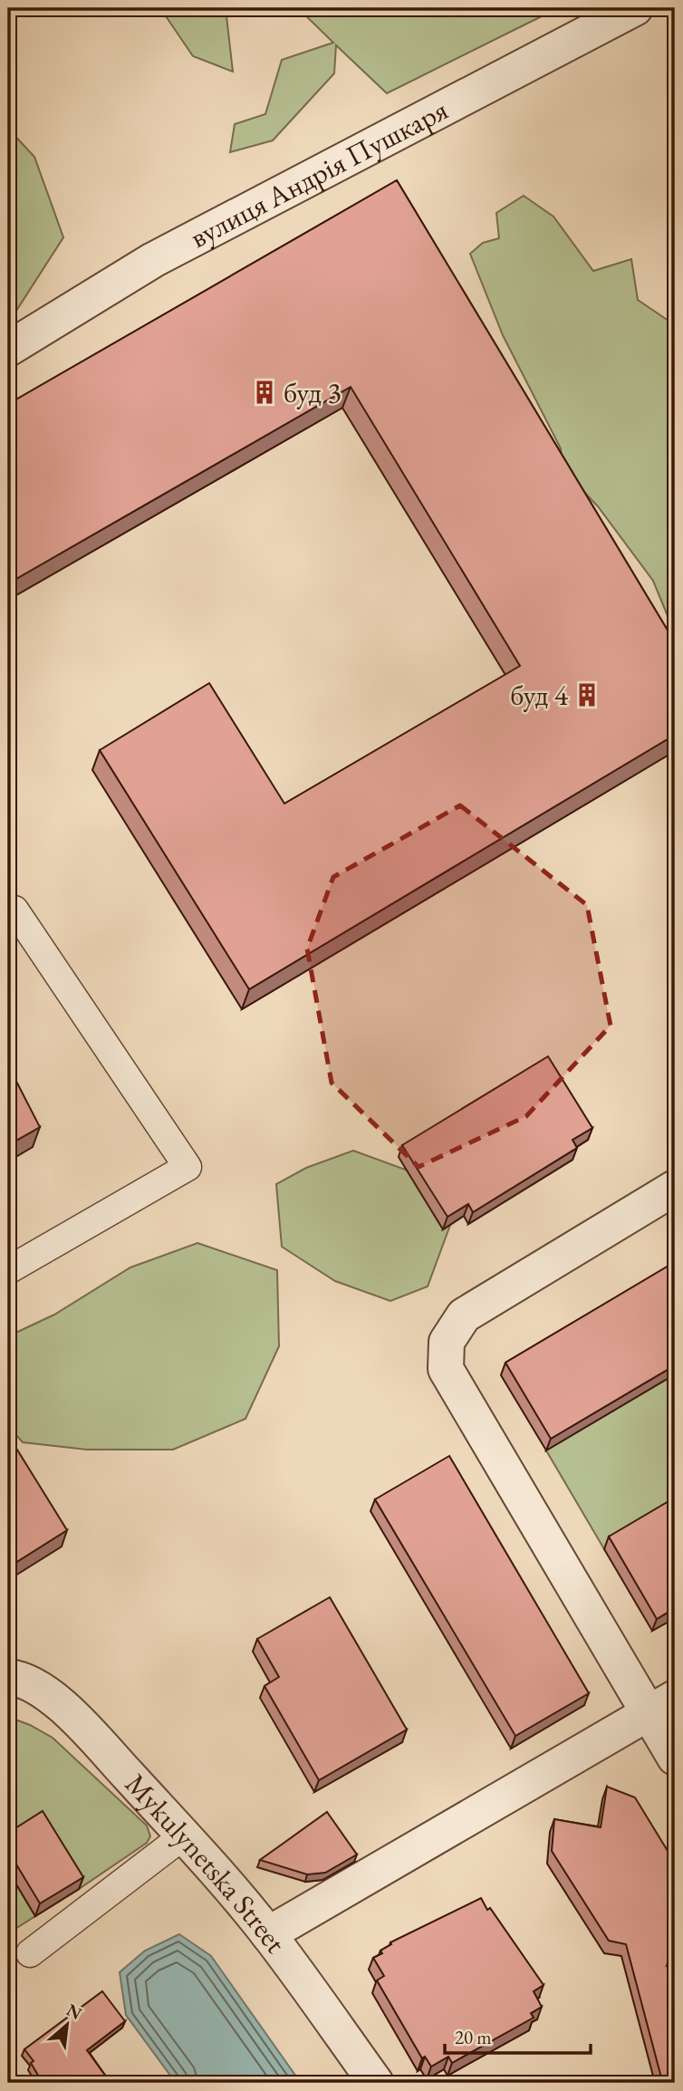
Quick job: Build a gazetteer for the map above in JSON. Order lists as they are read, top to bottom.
{
  "streets": {
    "street": ["вулиця Андрія Пушкаря", "Mykulynetska Street"]
  },
  "places": {
    "building": ["буд 3", "буд 4"]
  },
  "scale_bar": "20 m",
  "north": "top right"
}
